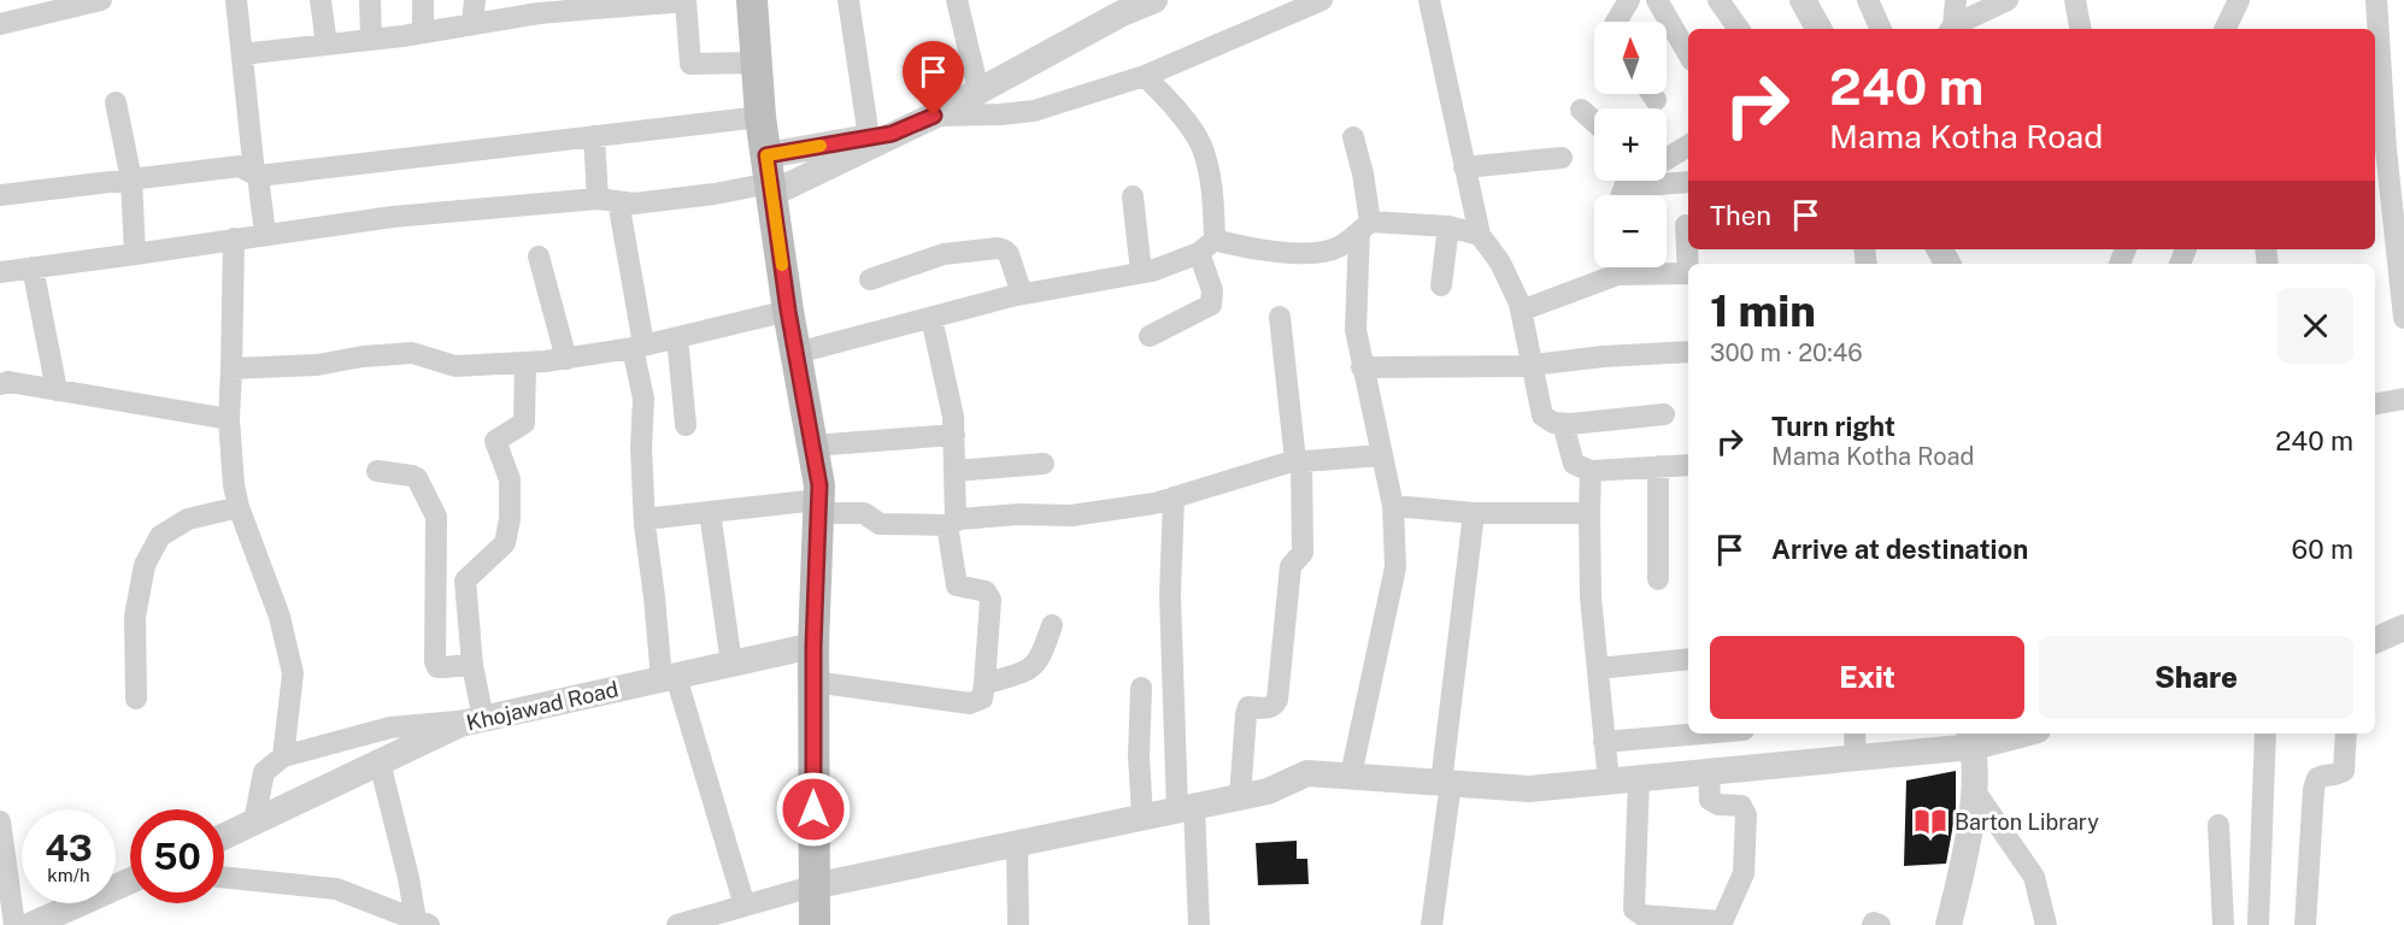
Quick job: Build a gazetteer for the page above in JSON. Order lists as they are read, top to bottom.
{
  "streets": {
    "street": ["Khojawad Road"]
  },
  "places": {
    "library": ["Barton Library"]
  },
  "north": "top",
  "page": {
    "map_buttons": ["+", "−"],
    "turn": ["240 m", "Mama Kotha Road"],
    "then": "Then",
    "heading": ["1 min", "300 m · 20:46"],
    "list": [
      {
        "name": "Turn right",
        "note": "Mama Kotha Road",
        "value": "240 m"
      },
      {
        "name": "Arrive at destination",
        "value": "60 m"
      }
    ],
    "buttons": ["Exit", "Share"],
    "speed": "43 km/h",
    "limit": "50"
  }
}
